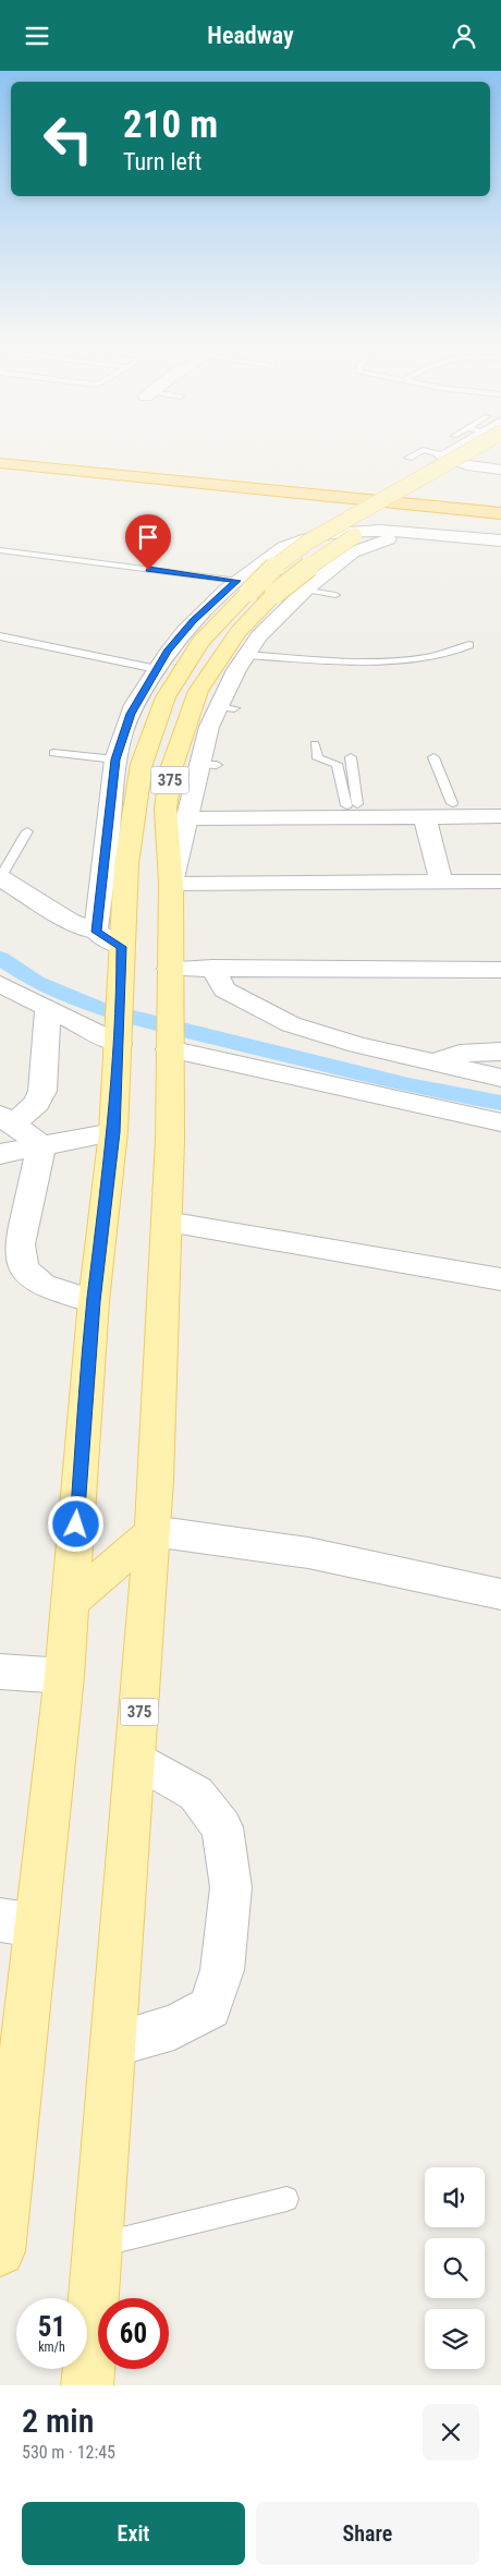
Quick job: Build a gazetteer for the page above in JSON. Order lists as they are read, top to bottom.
{
  "streets": {
    "main road": ["375"]
  },
  "page": {
    "header": "Headway",
    "turn": ["210 m", "Turn left"],
    "speed": "51 km/h",
    "limit": "60",
    "heading": ["2 min", "530 m · 12:45"],
    "buttons": ["Exit", "Share"]
  }
}
